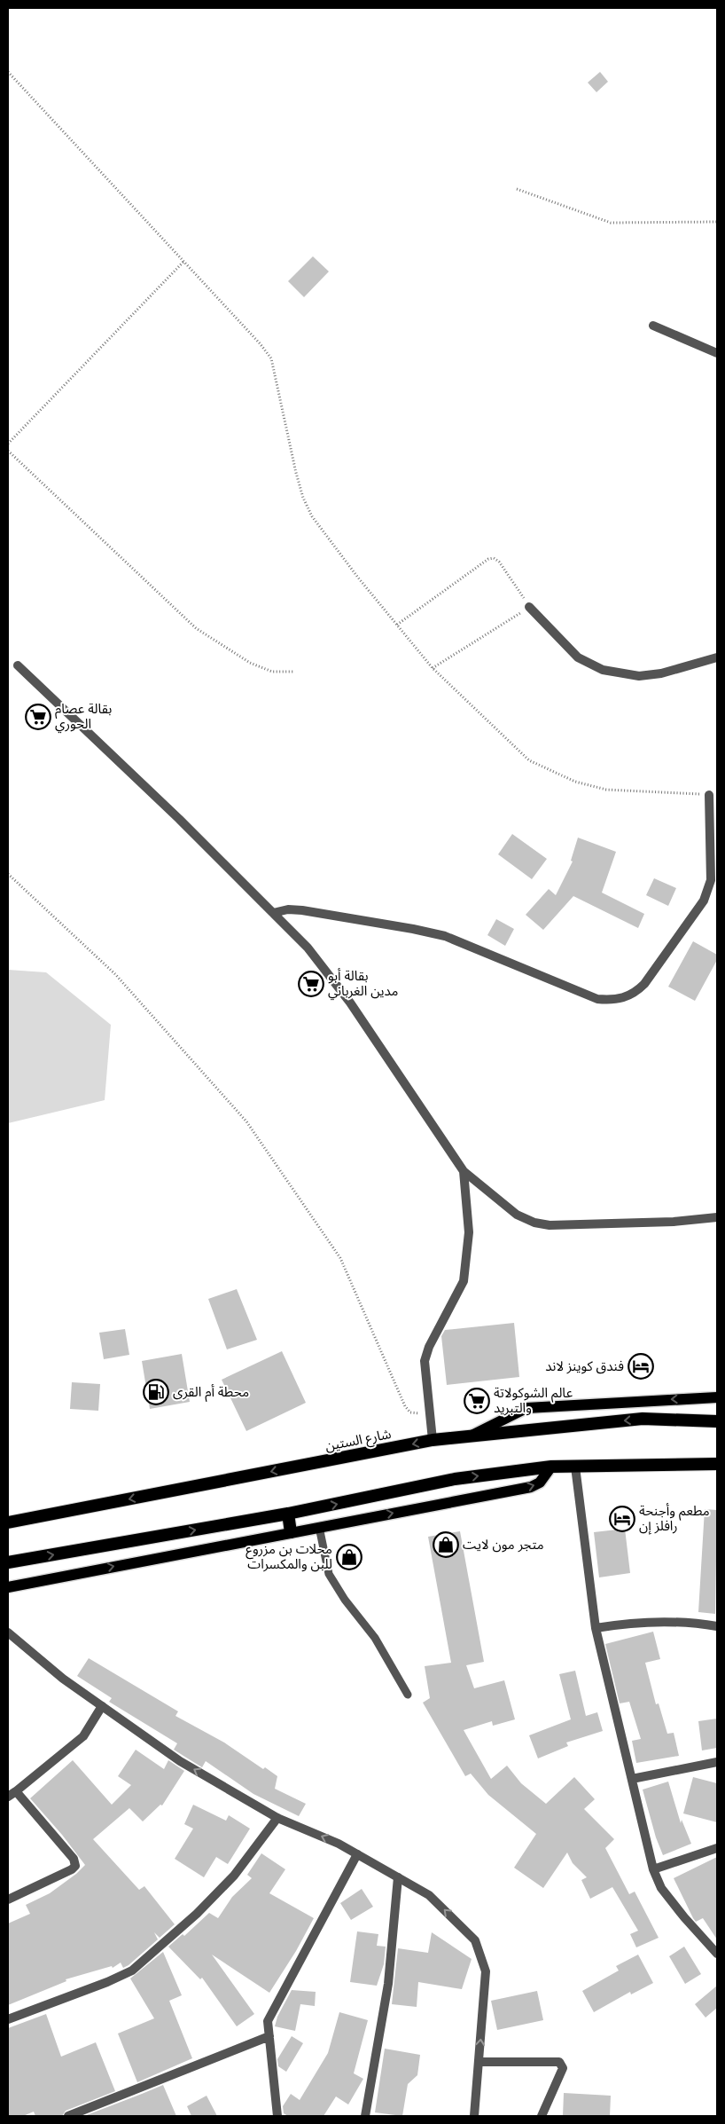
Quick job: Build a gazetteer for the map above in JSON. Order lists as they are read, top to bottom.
{
  "streets": {
    "highway": ["شارع الستين"]
  },
  "places": {
    "supermarket": ["بقالة عصام الحوري", "بقالة أبو مدين الغرباني", "عالم الشوكولاتة والتبريد"],
    "hotel": ["فندق كوينز لاند", "مطعم وأجنحة رافلز إن"],
    "fuel station": ["محطة أم القرى"],
    "shop": ["متجر مون لايت", "محلات بن مزروع للبن والمكسرات"]
  }
}
